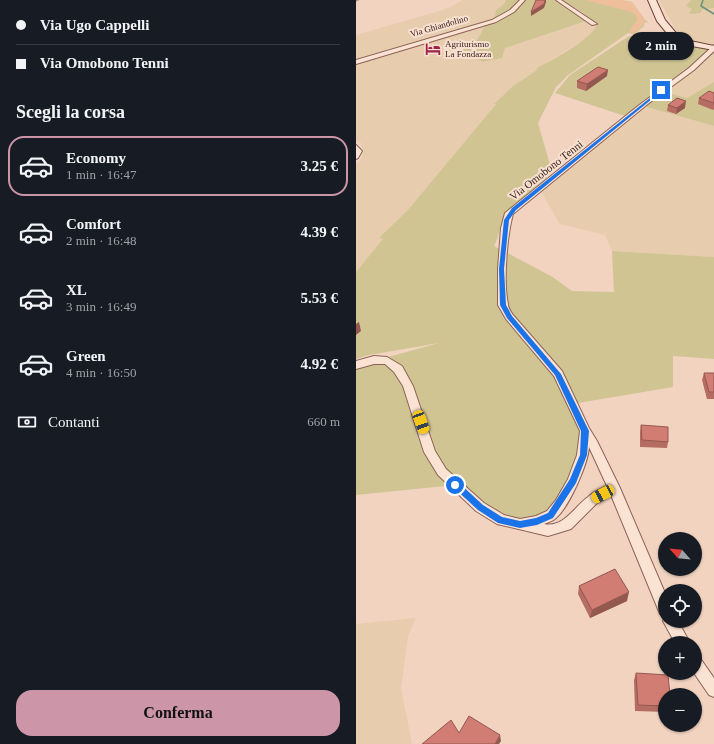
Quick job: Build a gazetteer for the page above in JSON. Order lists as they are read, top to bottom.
{
  "streets": {
    "street": ["Via Ghiandolino", "Via Omobono Tenni"]
  },
  "places": {
    "hotel": ["Agriturismo La Fondazza"]
  },
  "north": "top left",
  "page": {
    "banner": ["Via Ugo Cappelli", "Via Omobono Tenni"],
    "bubble": "2 min",
    "heading": "Scegli la corsa",
    "list": [
      {
        "name": "Economy",
        "note": "1 min · 16:47",
        "value": "3.25 €"
      },
      {
        "name": "Comfort",
        "note": "2 min · 16:48",
        "value": "4.39 €"
      },
      {
        "name": "XL",
        "note": "3 min · 16:49",
        "value": "5.53 €"
      },
      {
        "name": "Green",
        "note": "4 min · 16:50",
        "value": "4.92 €"
      }
    ],
    "pay": ["Contanti", "660 m"],
    "map_buttons": ["+", "−"],
    "buttons": "Conferma"
  }
}
